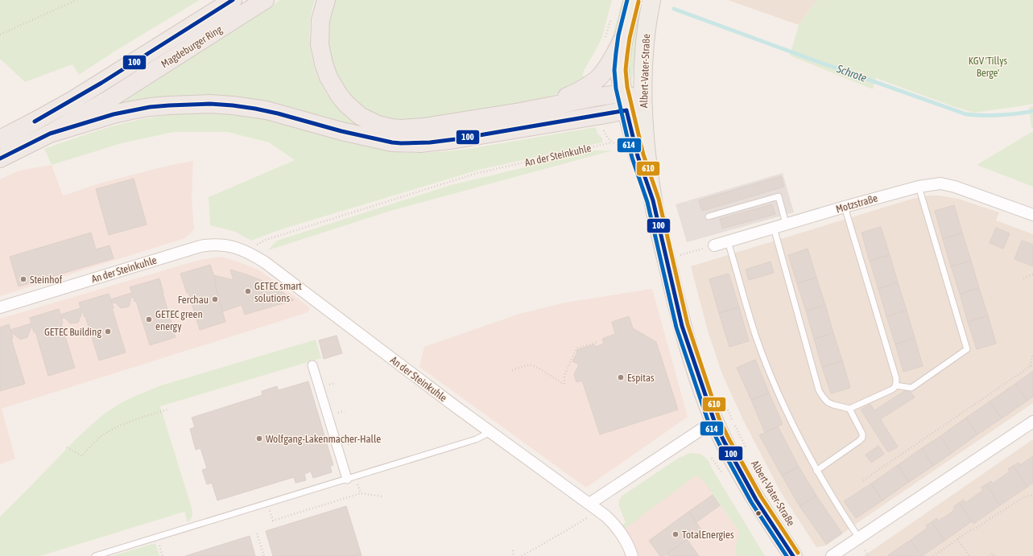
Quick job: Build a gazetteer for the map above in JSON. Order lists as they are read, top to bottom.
{
  "streets": {
    "highway": ["Magdeburger Ring"],
    "main road": ["Albert-Vater-Straße"],
    "street": ["An der Steinkuhle", "Motzstraße"]
  },
  "water": ["Schrote"],
  "parks": ["KGV 'Tillys Berge'"],
  "places": [
    "Steinhof",
    "GETEC smart solutions",
    "Ferchau",
    "GETEC green energy",
    "GETEC Building",
    "Espitas",
    "Wolfgang-Lakenmacher-Halle",
    "TotalEnergies"
  ],
  "lines": ["transit line 100", "transit line 614", "transit line 610"]
}
